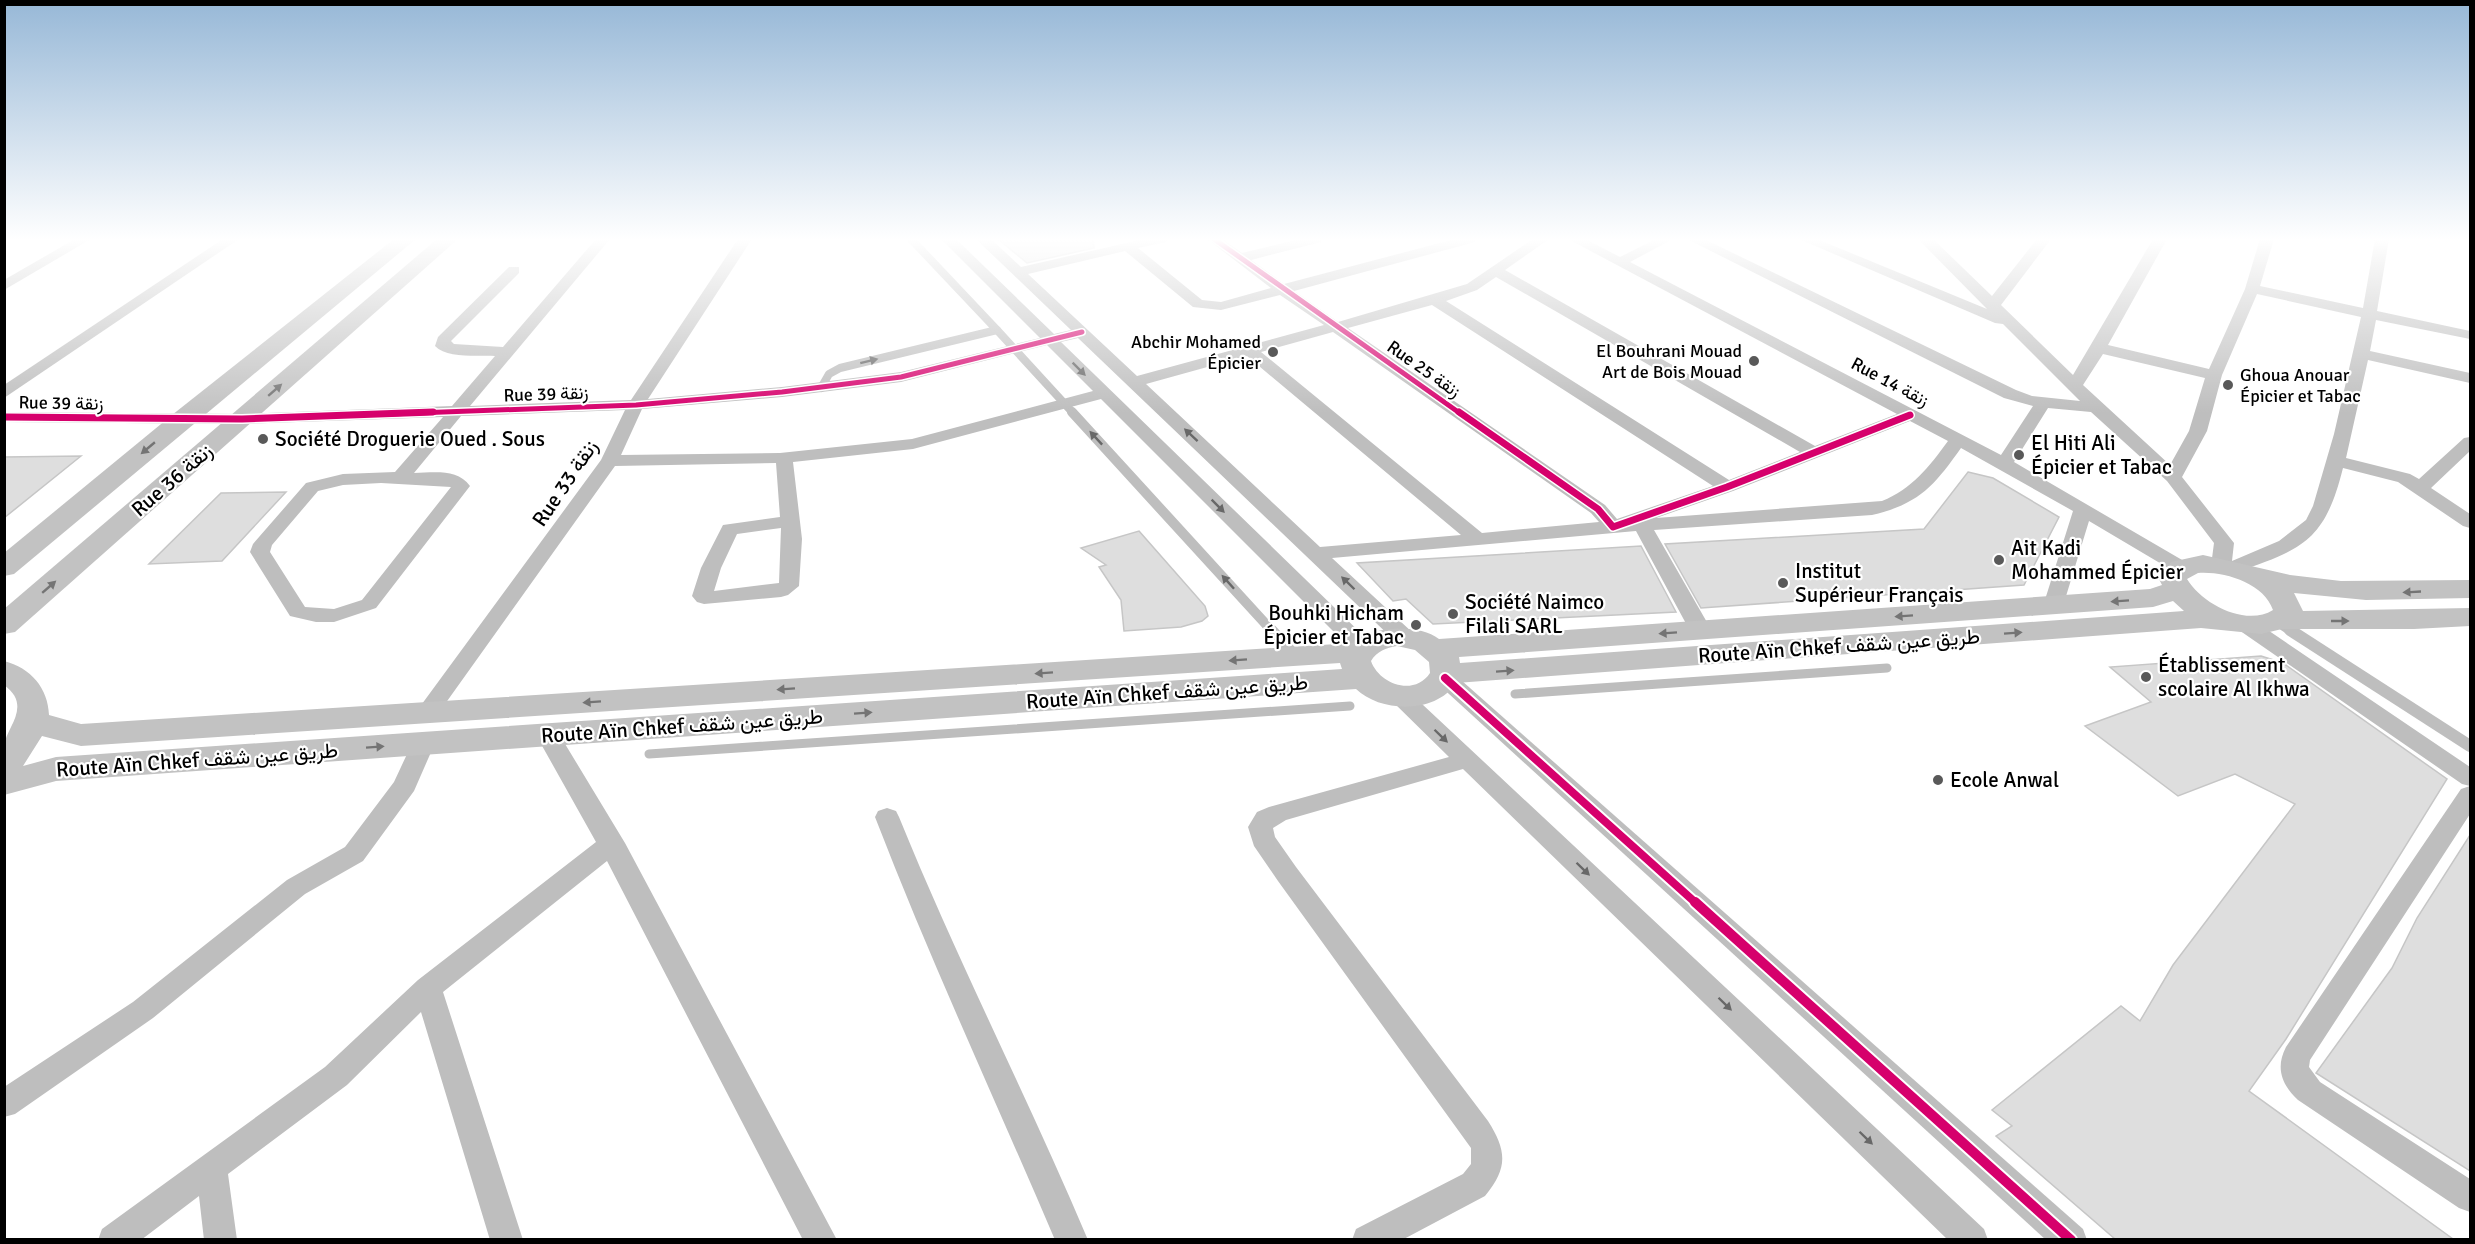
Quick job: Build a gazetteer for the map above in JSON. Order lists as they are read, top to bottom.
{
  "streets": {
    "main road": ["Rue 36 زنقة", "Route Aïn Chkef طريق عين شقف"],
    "street": [
      "Rue 25 زنقة",
      "Rue 14 زنقة",
      "Rue 39 زنقة",
      "Rue 33 زنقة"
    ]
  },
  "crossings": [
    ["Rue 14 زنقة", "Route Aïn Chkef طريق عين شقف"],
    ["Rue 39 زنقة", "Rue 36 زنقة"],
    ["Rue 39 زنقة", "Rue 33 زنقة"],
    ["Rue 33 زنقة", "Route Aïn Chkef طريق عين شقف"]
  ],
  "places": [
    "Abchir Mohamed Épicier",
    "El Bouhrani Mouad Art de Bois Mouad",
    "Ghoua Anouar Épicier et Tabac",
    "Société Droguerie Oued . Sous",
    "El Hiti Ali Épicier et Tabac",
    "Ait Kadi Mohammed Épicier",
    "Institut Supérieur Français",
    "Société Naimco Filali SARL",
    "Bouhki Hicham Épicier et Tabac",
    "Établissement scolaire Al Ikhwa",
    "Ecole Anwal"
  ]
}
